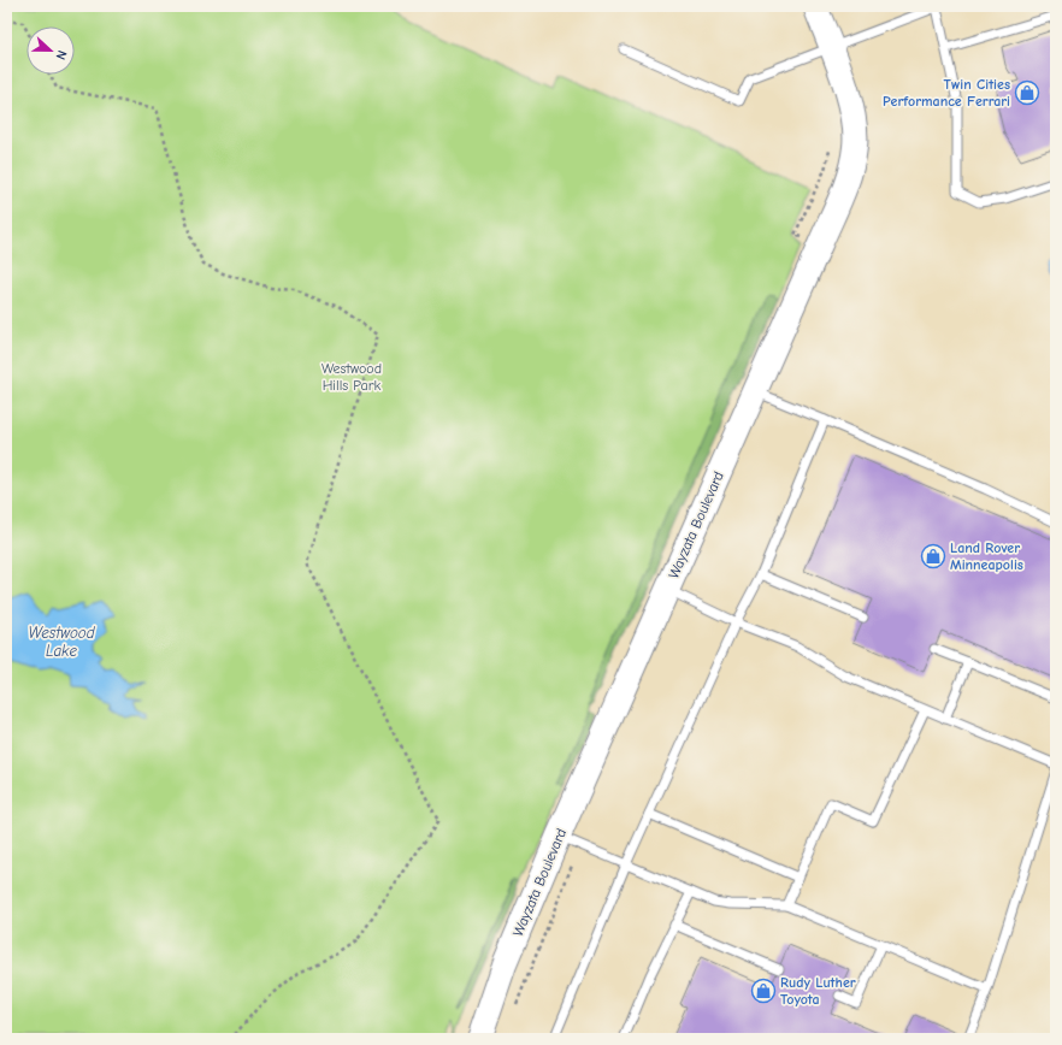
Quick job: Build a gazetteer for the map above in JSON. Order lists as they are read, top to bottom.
{
  "streets": {
    "street": ["Wayzata Boulevard"]
  },
  "water": ["Westwood Lake"],
  "parks": ["Westwood Hills Park"],
  "places": {
    "shop": ["Twin Cities Performance Ferrari", "Land Rover Minneapolis", "Rudy Luther Toyota"]
  },
  "north": "right"
}
